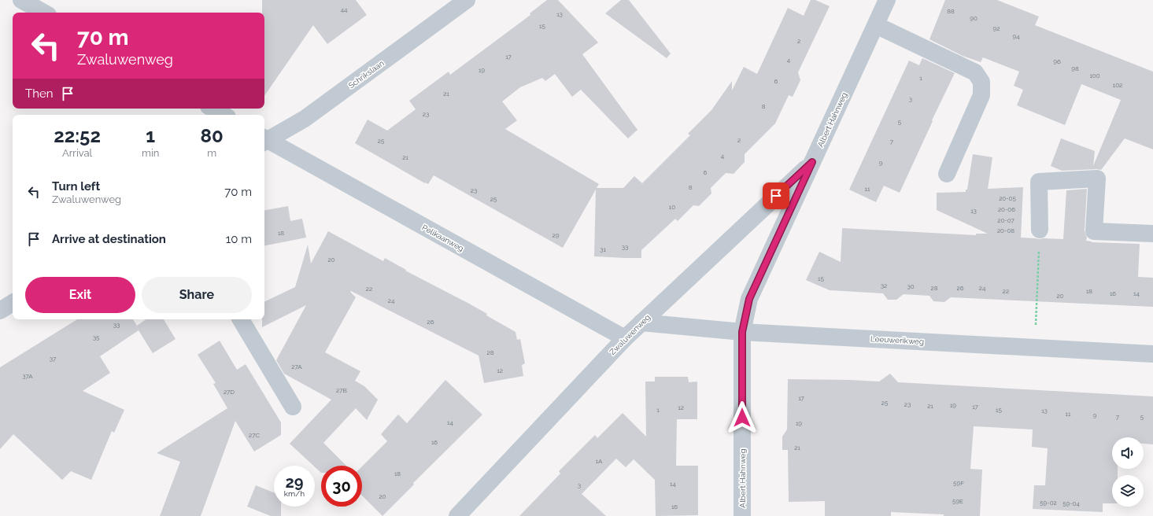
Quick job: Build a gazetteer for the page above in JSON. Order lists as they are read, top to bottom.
{
  "streets": {
    "street": [
      "Schrikslaan",
      "Albert Hahnweg",
      "Pelikaanweg",
      "Zwaluwenweg",
      "Leeuwerikweg"
    ]
  },
  "crossings": [
    ["Albert Hahnweg", "Zwaluwenweg"],
    ["Albert Hahnweg", "Leeuwerikweg"],
    ["Pelikaanweg", "Zwaluwenweg"],
    ["Zwaluwenweg", "Leeuwerikweg"]
  ],
  "house_numbers": [
    "44",
    "88",
    "13",
    "90",
    "15",
    "92",
    "94",
    "2",
    "17",
    "4",
    "96",
    "98",
    "19",
    "100",
    "1",
    "6",
    "102",
    "21",
    "3",
    "8",
    "23",
    "5",
    "2",
    "25",
    "7",
    "4",
    "21",
    "9",
    "6",
    "8",
    "11",
    "23",
    "20-05",
    "25",
    "10",
    "20-06",
    "13",
    "20-07",
    "20-08",
    "18",
    "29",
    "33",
    "31",
    "20",
    "15",
    "32",
    "30",
    "28",
    "26",
    "24",
    "22",
    "22",
    "18",
    "16",
    "14",
    "20",
    "24",
    "26",
    "33",
    "35",
    "28",
    "37",
    "27A",
    "12",
    "37A",
    "27B",
    "27D",
    "17",
    "25",
    "23",
    "19",
    "21",
    "17",
    "12",
    "1",
    "15",
    "13",
    "11",
    "9",
    "7",
    "5",
    "14",
    "19",
    "27C",
    "16",
    "21",
    "1A",
    "18",
    "59F",
    "14",
    "3",
    "20",
    "59E",
    "59-02",
    "59-04",
    "16"
  ],
  "page": {
    "turn": ["70 m", "Zwaluwenweg"],
    "then": "Then",
    "eta": [
      "22:52",
      "Arrival",
      "1",
      "min",
      "80",
      "m"
    ],
    "list": [
      {
        "name": "Turn left",
        "note": "Zwaluwenweg",
        "value": "70 m"
      },
      {
        "name": "Arrive at destination",
        "value": "10 m"
      }
    ],
    "buttons": ["Exit", "Share"],
    "speed": "29 km/h",
    "limit": "30"
  }
}
